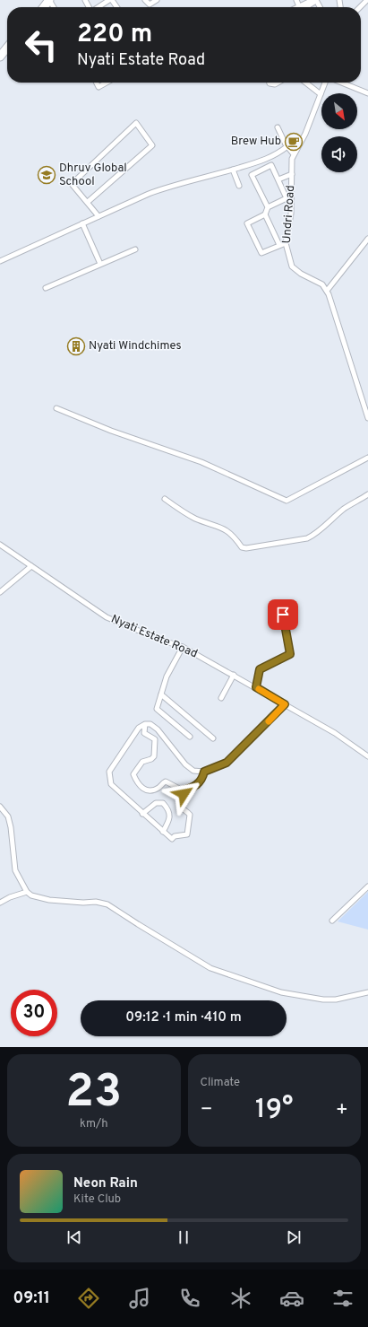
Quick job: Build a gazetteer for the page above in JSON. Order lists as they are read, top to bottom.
{
  "streets": {
    "street": ["Undri Road", "Nyati Estate Road"]
  },
  "places": {
    "cafe": ["Brew Hub"],
    "school or university": ["Dhruv Global School"],
    "building": ["Nyati Windchimes"]
  },
  "north": "bottom right",
  "page": {
    "turn": ["220 m", "Nyati Estate Road"],
    "limit": "30",
    "trip": "09:12 · 1 min · 410 m",
    "tile": [
      ["23", "km/h"],
      "Climate"
    ],
    "heat": ["−", "19°", "+"],
    "song": ["Neon Rain", "Kite Club"],
    "tabs": "09:11"
  }
}
